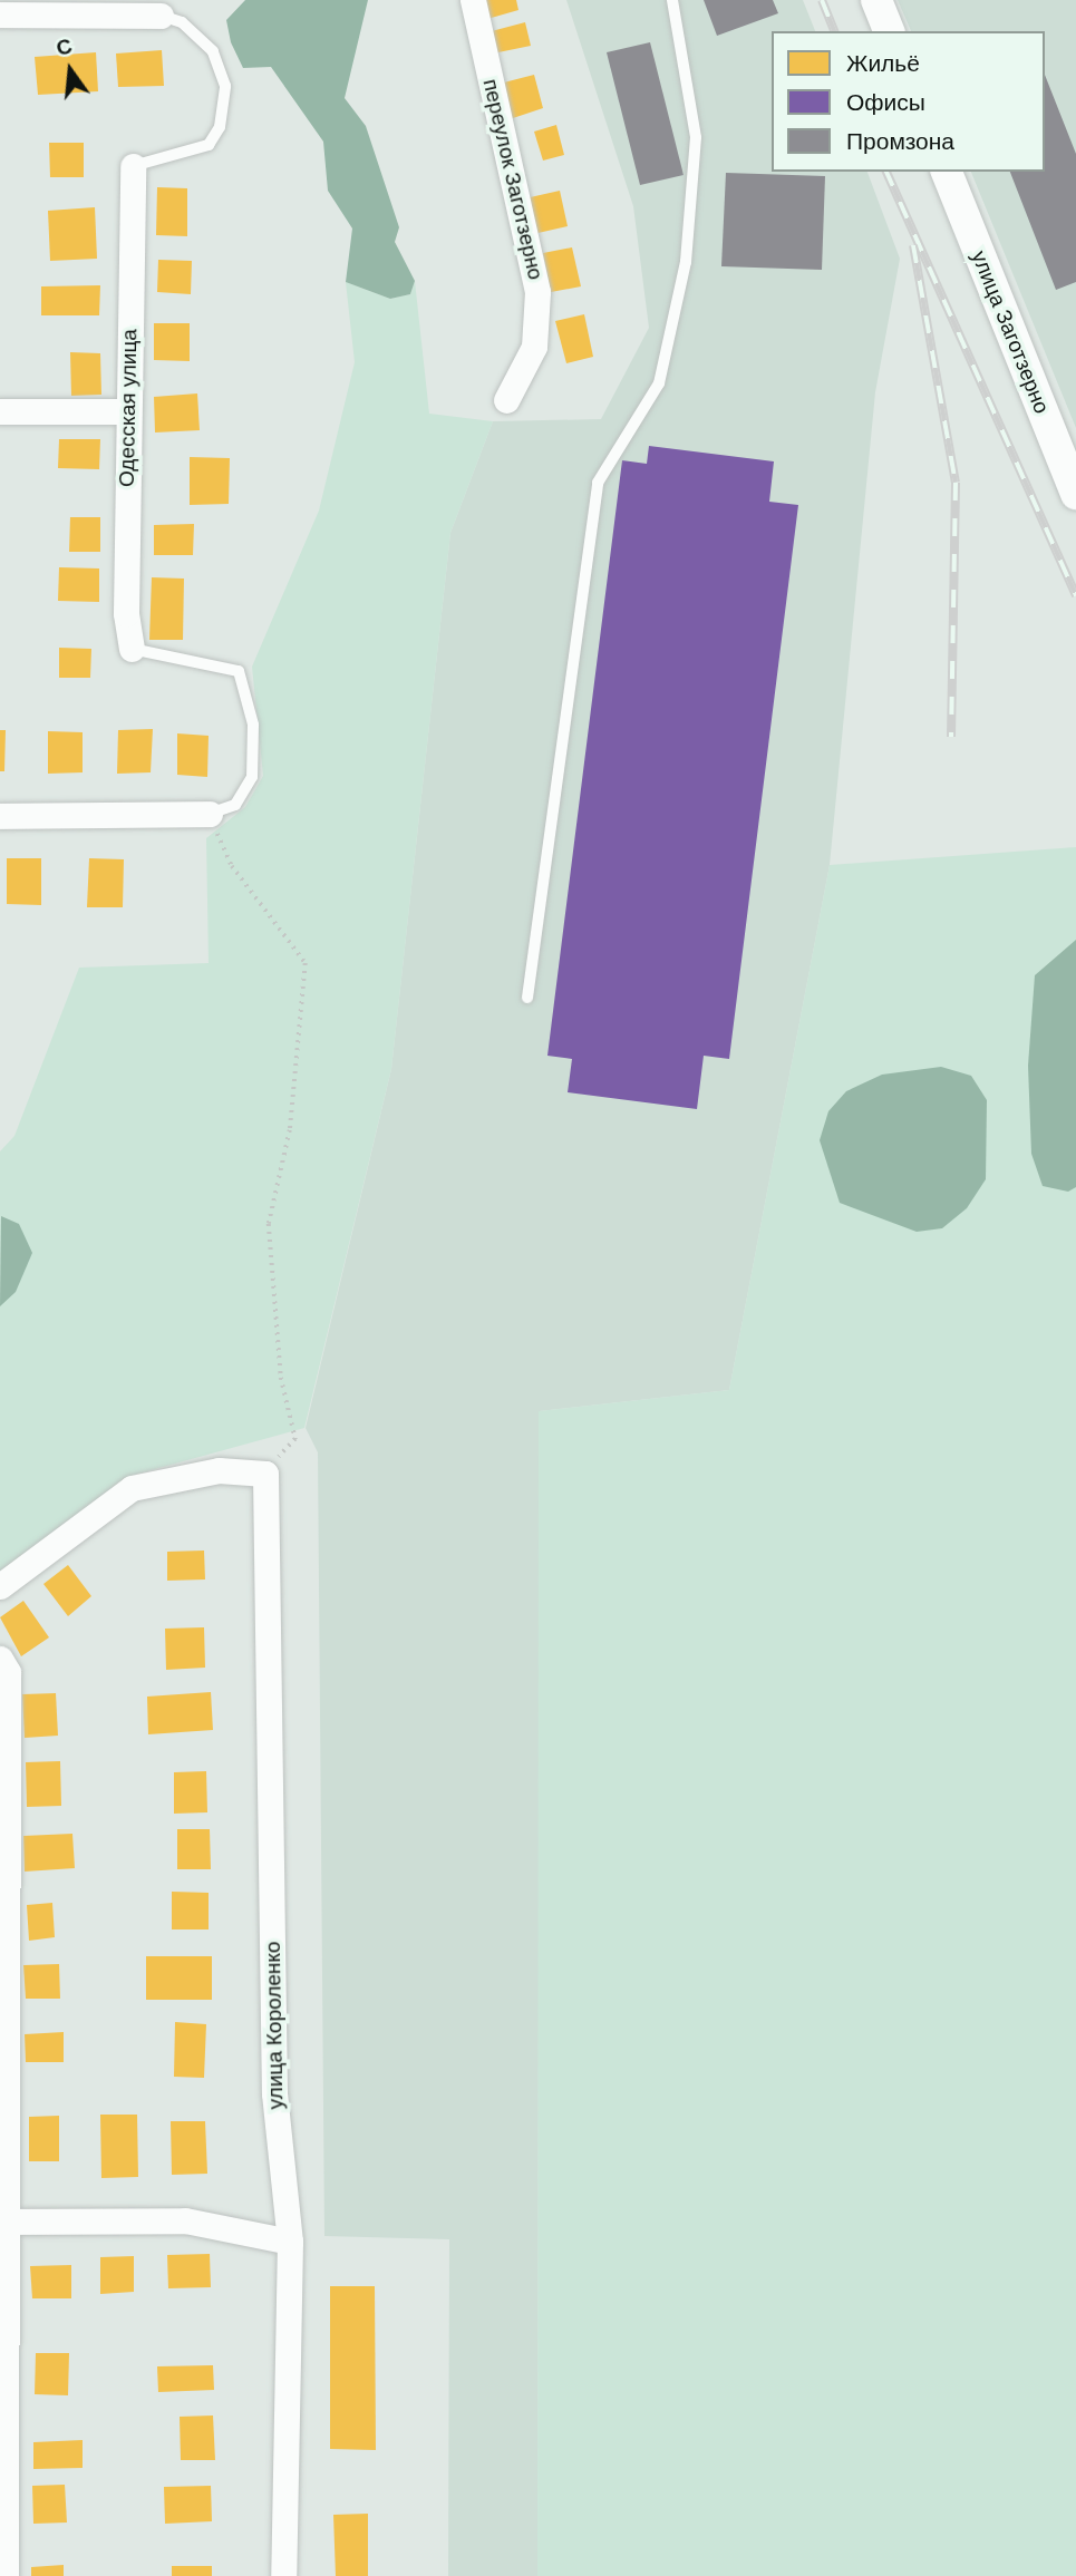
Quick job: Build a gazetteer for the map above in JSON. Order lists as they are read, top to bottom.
{
  "streets": {
    "street": [
      "переулок Заготзерно",
      "улица Заготзерно",
      "Одесская улица",
      "улица Короленко"
    ]
  },
  "legend": ["Жильё", "Офисы", "Промзона"],
  "north": "top"
}
